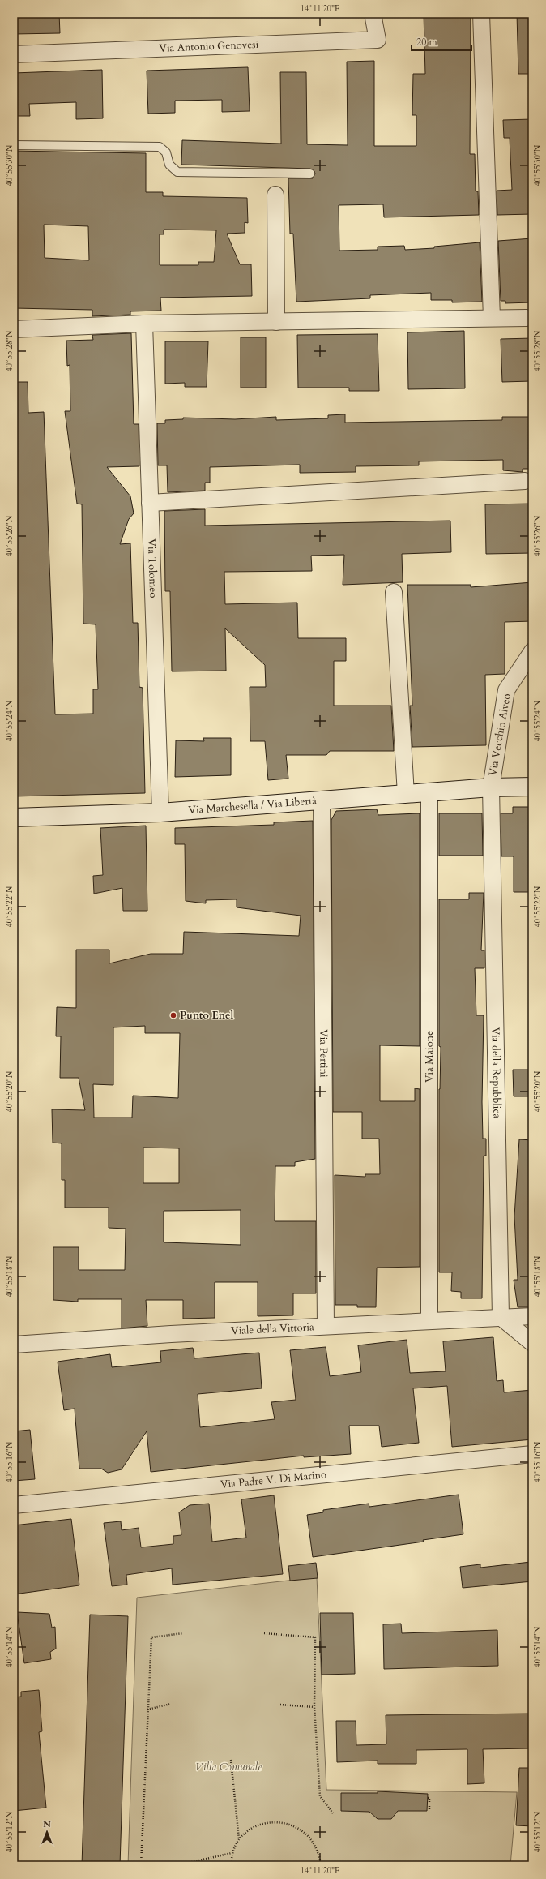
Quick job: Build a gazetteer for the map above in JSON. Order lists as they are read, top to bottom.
{
  "streets": {
    "street": [
      "Via Antonio Genovesi",
      "Via Tolomeo",
      "Via Vecchio Alveo",
      "Via Marchesella / Via Libertà",
      "Via Pertini",
      "Via Maione",
      "Via della Repubblica",
      "Viale della Vittoria",
      "Via Padre V. Di Marino"
    ]
  },
  "crossings": [
    ["Via Tolomeo", "Via Marchesella / Via Libertà"],
    ["Via Vecchio Alveo", "Via Marchesella / Via Libertà"],
    ["Via Vecchio Alveo", "Via della Repubblica"],
    ["Via Marchesella / Via Libertà", "Via Pertini"],
    ["Via Marchesella / Via Libertà", "Via Maione"],
    ["Via Marchesella / Via Libertà", "Via della Repubblica"],
    ["Via Pertini", "Viale della Vittoria"],
    ["Via Maione", "Viale della Vittoria"],
    ["Via della Repubblica", "Viale della Vittoria"]
  ],
  "parks": ["Villa Comunale"],
  "places": ["Punto Enel"],
  "scale_bar": "20 m",
  "north": "top",
  "coordinates": [
    "14°11'20\"E",
    "40°55'30\"N",
    "40°55'28\"N",
    "40°55'26\"N",
    "40°55'24\"N",
    "40°55'22\"N",
    "40°55'20\"N",
    "40°55'18\"N",
    "40°55'16\"N",
    "40°55'14\"N",
    "40°55'12\"N"
  ]
}
